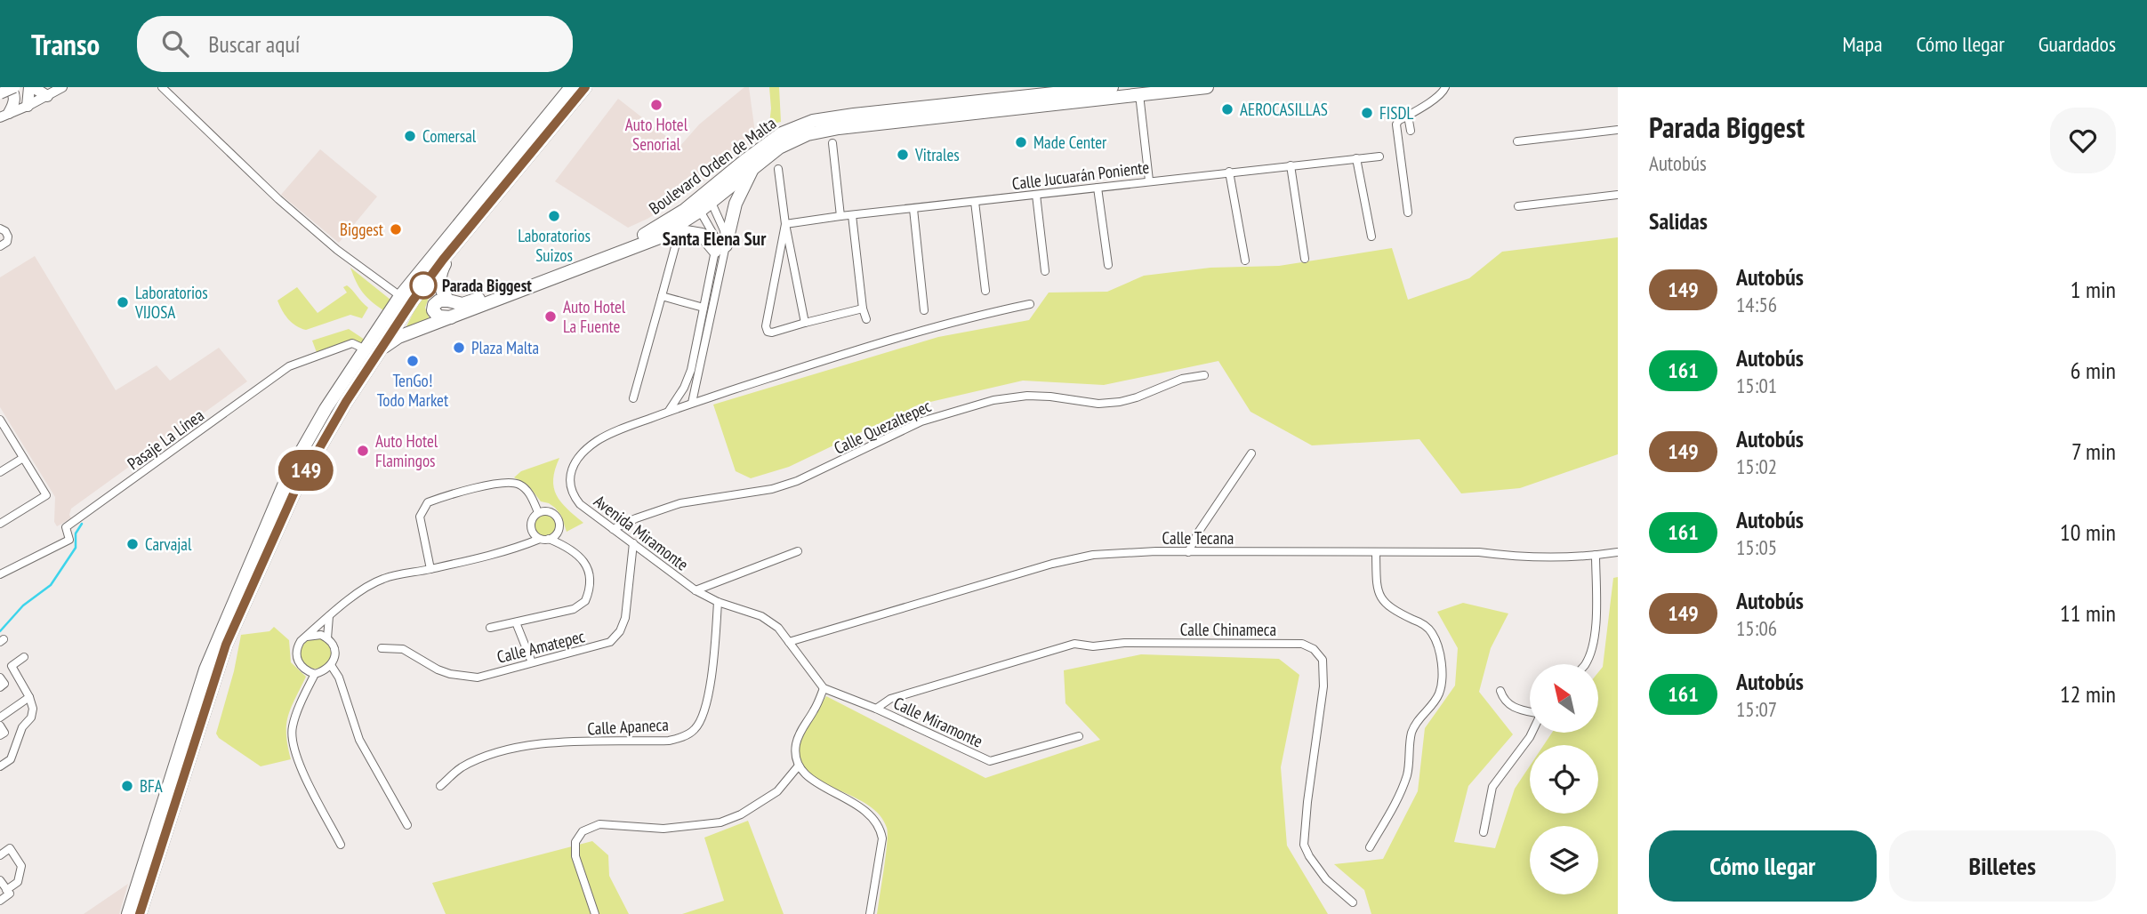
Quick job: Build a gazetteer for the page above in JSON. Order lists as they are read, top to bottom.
{
  "streets": {
    "highway": ["Boulevard Orden de Malta"],
    "street": [
      "Calle Jucuarán Poniente",
      "Calle Quezaltepec",
      "Pasaje La Línea",
      "Avenida Miramonte",
      "Calle Tecana",
      "Calle Chinameca",
      "Calle Amatepec",
      "Calle Miramonte",
      "Calle Apaneca"
    ]
  },
  "crossings": [
    ["Boulevard Orden de Malta", "Pasaje La Línea"],
    ["Calle Quezaltepec", "Avenida Miramonte"],
    ["Avenida Miramonte", "Calle Tecana"],
    ["Avenida Miramonte", "Calle Amatepec"],
    ["Avenida Miramonte", "Calle Miramonte"],
    ["Avenida Miramonte", "Calle Apaneca"],
    ["Calle Chinameca", "Calle Miramonte"]
  ],
  "districts": ["Santa Elena Sur"],
  "places": [
    "Auto Hotel Senorial",
    "AEROCASILLAS",
    "FISDL",
    "Comersal",
    "Made Center",
    "Vitrales",
    "Laboratorios Suizos",
    "Biggest",
    "Parada Biggest",
    "Laboratorios VIJOSA",
    "Auto Hotel La Fuente",
    "Plaza Malta",
    "TenGo! Todo Market",
    "Auto Hotel Flamingos",
    "Carvajal",
    "BFA"
  ],
  "lines": ["bus line 149"],
  "north": "top left",
  "page": {
    "header": "Transo",
    "search": "Buscar aquí",
    "nav": ["Mapa", "Cómo llegar", "Guardados"],
    "on_map": "149",
    "heading": [
      ["Parada Biggest", "Autobús"],
      "Salidas"
    ],
    "list": [
      {
        "mark": "149",
        "name": "Autobús",
        "note": "14:56",
        "value": "1 min"
      },
      {
        "mark": "161",
        "name": "Autobús",
        "note": "15:01",
        "value": "6 min"
      },
      {
        "mark": "149",
        "name": "Autobús",
        "note": "15:02",
        "value": "7 min"
      },
      {
        "mark": "161",
        "name": "Autobús",
        "note": "15:05",
        "value": "10 min"
      },
      {
        "mark": "149",
        "name": "Autobús",
        "note": "15:06",
        "value": "11 min"
      },
      {
        "mark": "161",
        "name": "Autobús",
        "note": "15:07",
        "value": "12 min"
      }
    ],
    "buttons": ["Cómo llegar", "Billetes"]
  }
}
